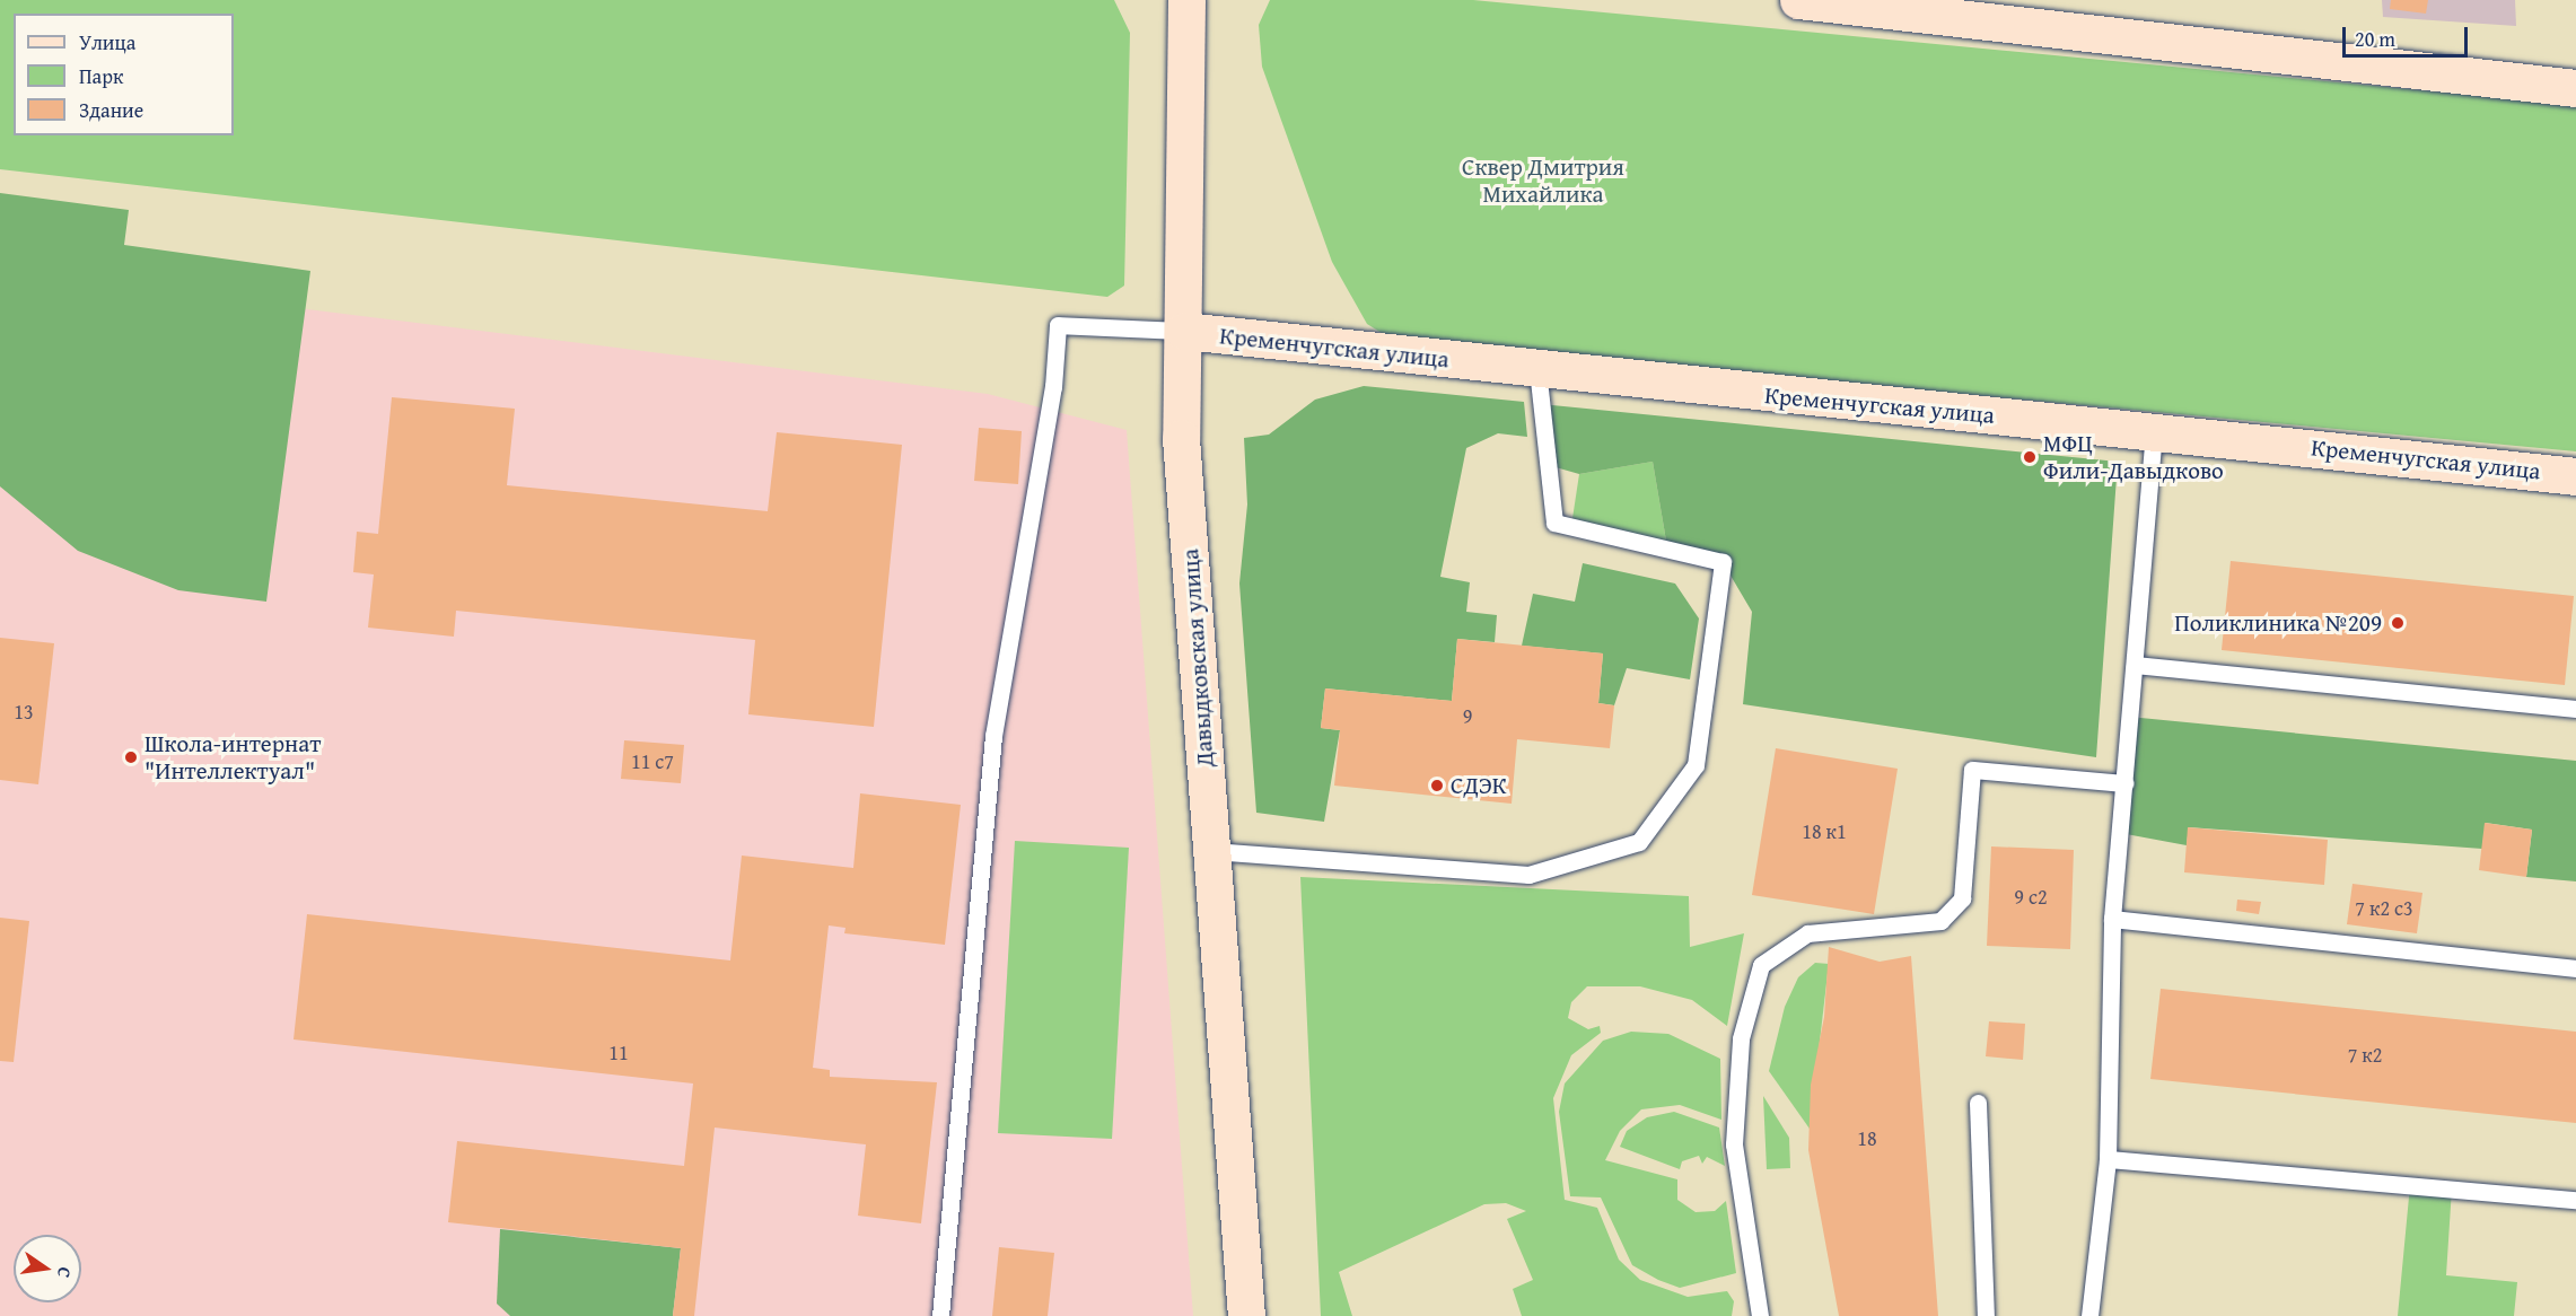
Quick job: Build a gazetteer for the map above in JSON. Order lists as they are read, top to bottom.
{
  "streets": {
    "street": ["Кременчугская улица", "Давыдковская улица"]
  },
  "crossings": [
    ["Кременчугская улица", "Давыдковская улица"]
  ],
  "parks": ["Сквер Дмитрия Михайлика"],
  "places": [
    "МФЦ Фили-Давыдково",
    "Поликлиника №209",
    "Школа-интернат \"Интеллектуал\"",
    "СДЭК"
  ],
  "house_numbers": [
    "13",
    "9",
    "11 с7",
    "18 к1",
    "9 с2",
    "7 к2 с3",
    "11",
    "7 к2",
    "18"
  ],
  "legend": ["Улица", "Парк", "Здание"],
  "scale_bar": "20 m",
  "north": "right"
}
